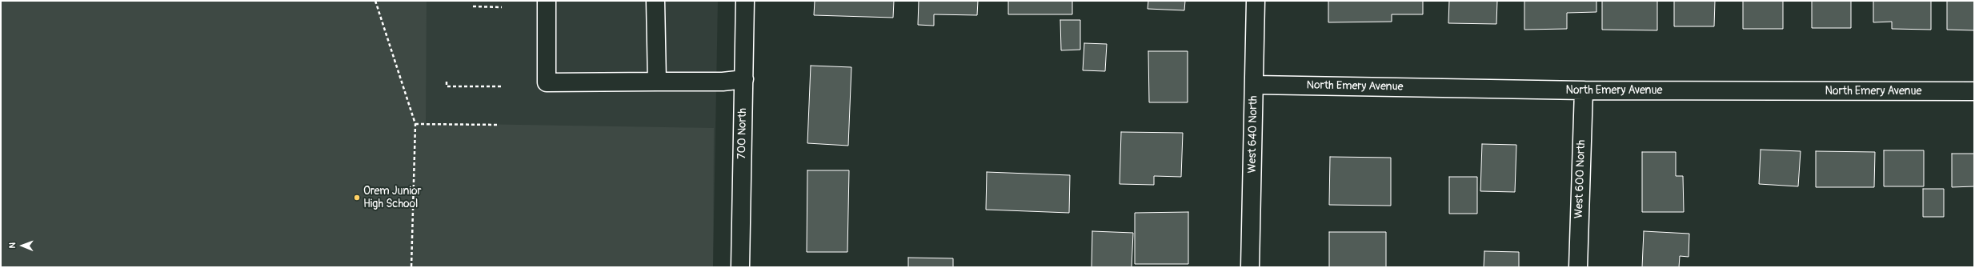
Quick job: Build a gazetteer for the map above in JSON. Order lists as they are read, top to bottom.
{
  "streets": {
    "street": [
      "North Emery Avenue",
      "700 North",
      "West 640 North",
      "West 600 North"
    ]
  },
  "crossings": [
    ["North Emery Avenue", "West 640 North"],
    ["North Emery Avenue", "West 600 North"]
  ],
  "places": ["Orem Junior High School"],
  "north": "left"
}
